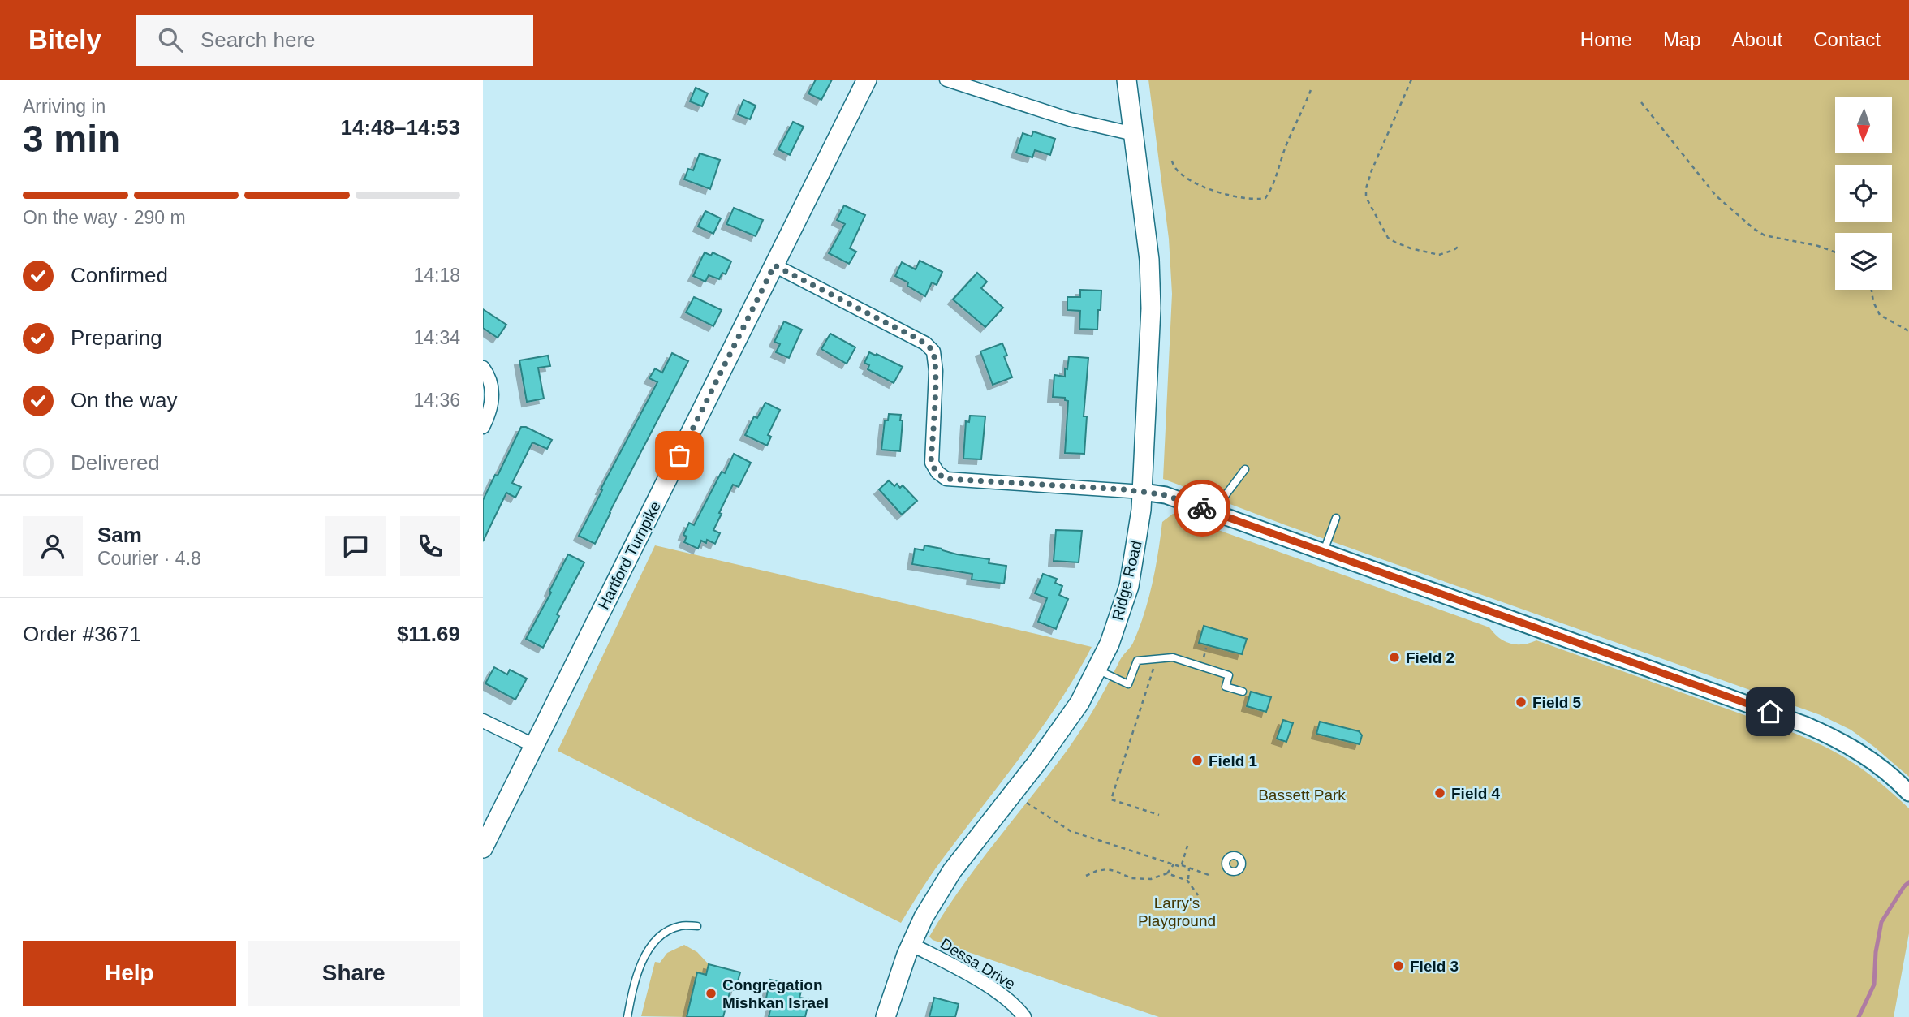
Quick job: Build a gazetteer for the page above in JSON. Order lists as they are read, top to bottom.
{
  "streets": {
    "main road": ["Hartford Turnpike", "Ridge Road"],
    "street": ["Dessa Drive"]
  },
  "crossings": [
    ["Ridge Road", "Dessa Drive"]
  ],
  "parks": ["Bassett Park", "Larry's Playground"],
  "places": [
    "Field 2",
    "Field 5",
    "Field 1",
    "Field 4",
    "Field 3",
    "Congregation Mishkan Israel"
  ],
  "north": "bottom",
  "page": {
    "header": "Bitely",
    "search": "Search here",
    "nav": [
      "Home",
      "Map",
      "About",
      "Contact"
    ],
    "heading": ["3 min", "Arriving in", "14:48–14:53"],
    "panel": [
      "Sam",
      "Courier · 4.8",
      "Order #3671",
      "$11.69"
    ],
    "bar": "On the way · 290 m",
    "list": [
      ["Confirmed", "14:18"],
      ["Preparing", "14:34"],
      ["On the way", "14:36"],
      "Delivered"
    ],
    "buttons": ["Help", "Share"]
  }
}
